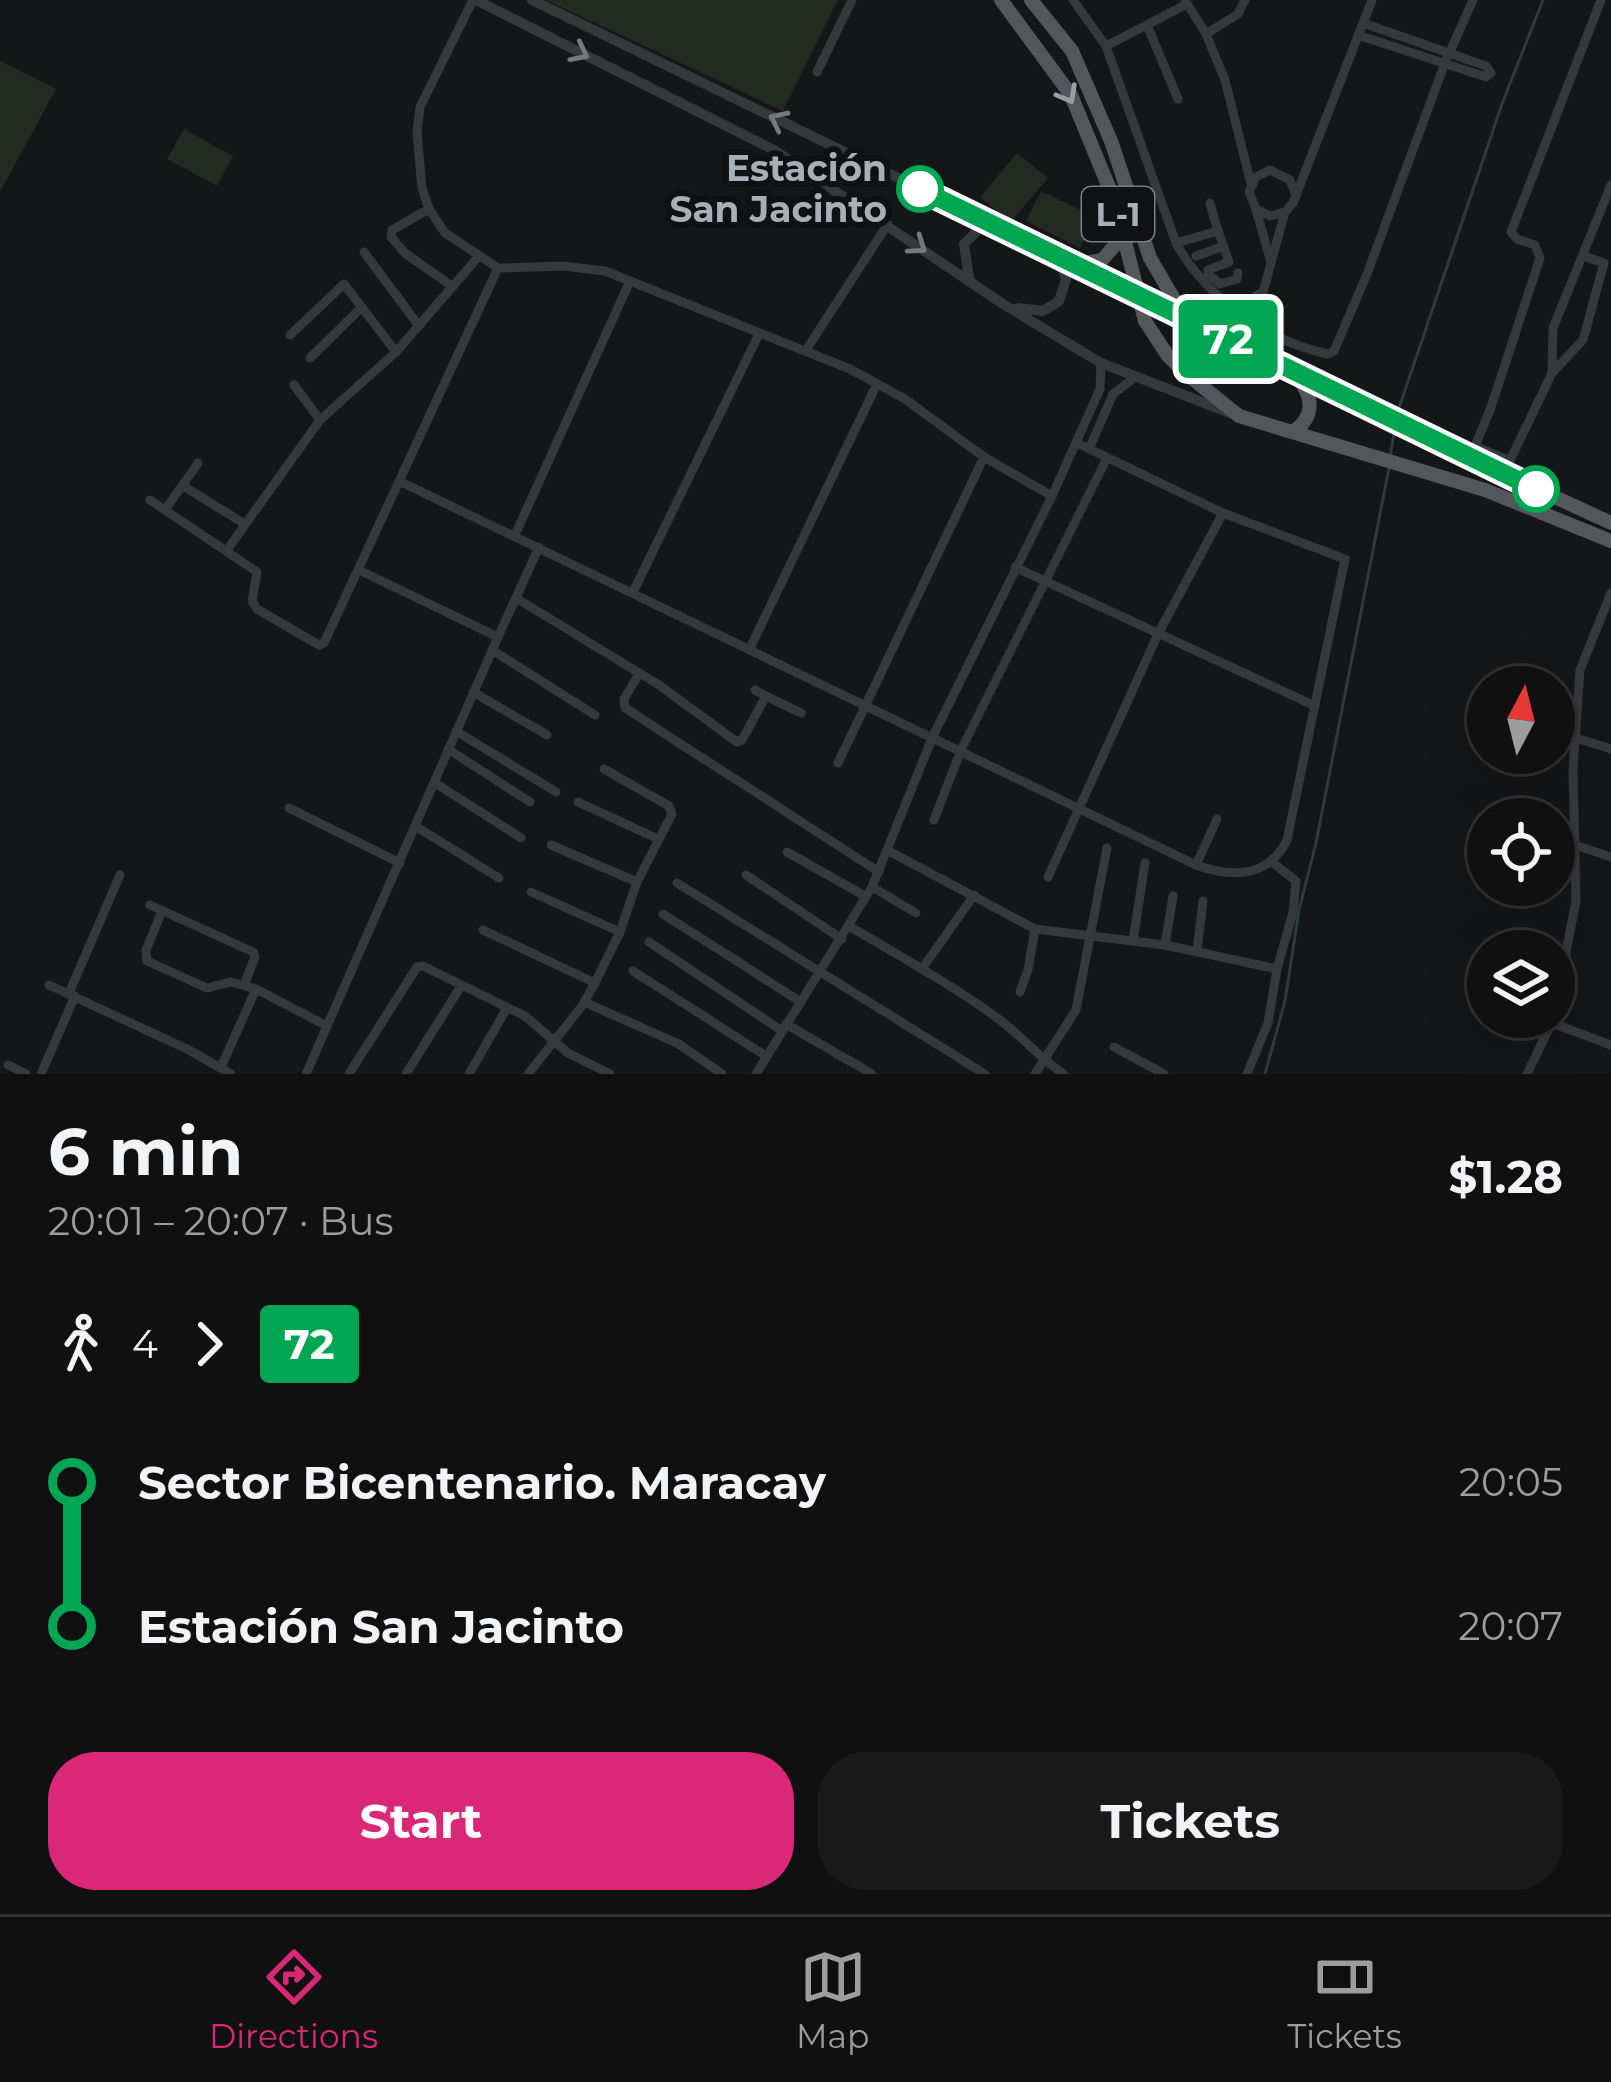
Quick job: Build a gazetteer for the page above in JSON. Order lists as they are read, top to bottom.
{
  "streets": {
    "main road": ["L-1"]
  },
  "places": ["Estación San Jacinto"],
  "lines": ["bus line 72"],
  "north": "top",
  "page": {
    "on_map": "72",
    "heading": ["6 min", "20:01 – 20:07 · Bus", "$1.28"],
    "legs": ["4", "72"],
    "list": [
      {
        "name": "Sector Bicentenario. Maracay",
        "value": "20:05"
      },
      {
        "name": "Estación San Jacinto",
        "value": "20:07"
      }
    ],
    "buttons": ["Start", "Tickets"],
    "tabs": ["Directions", "Map", "Tickets"]
  }
}
